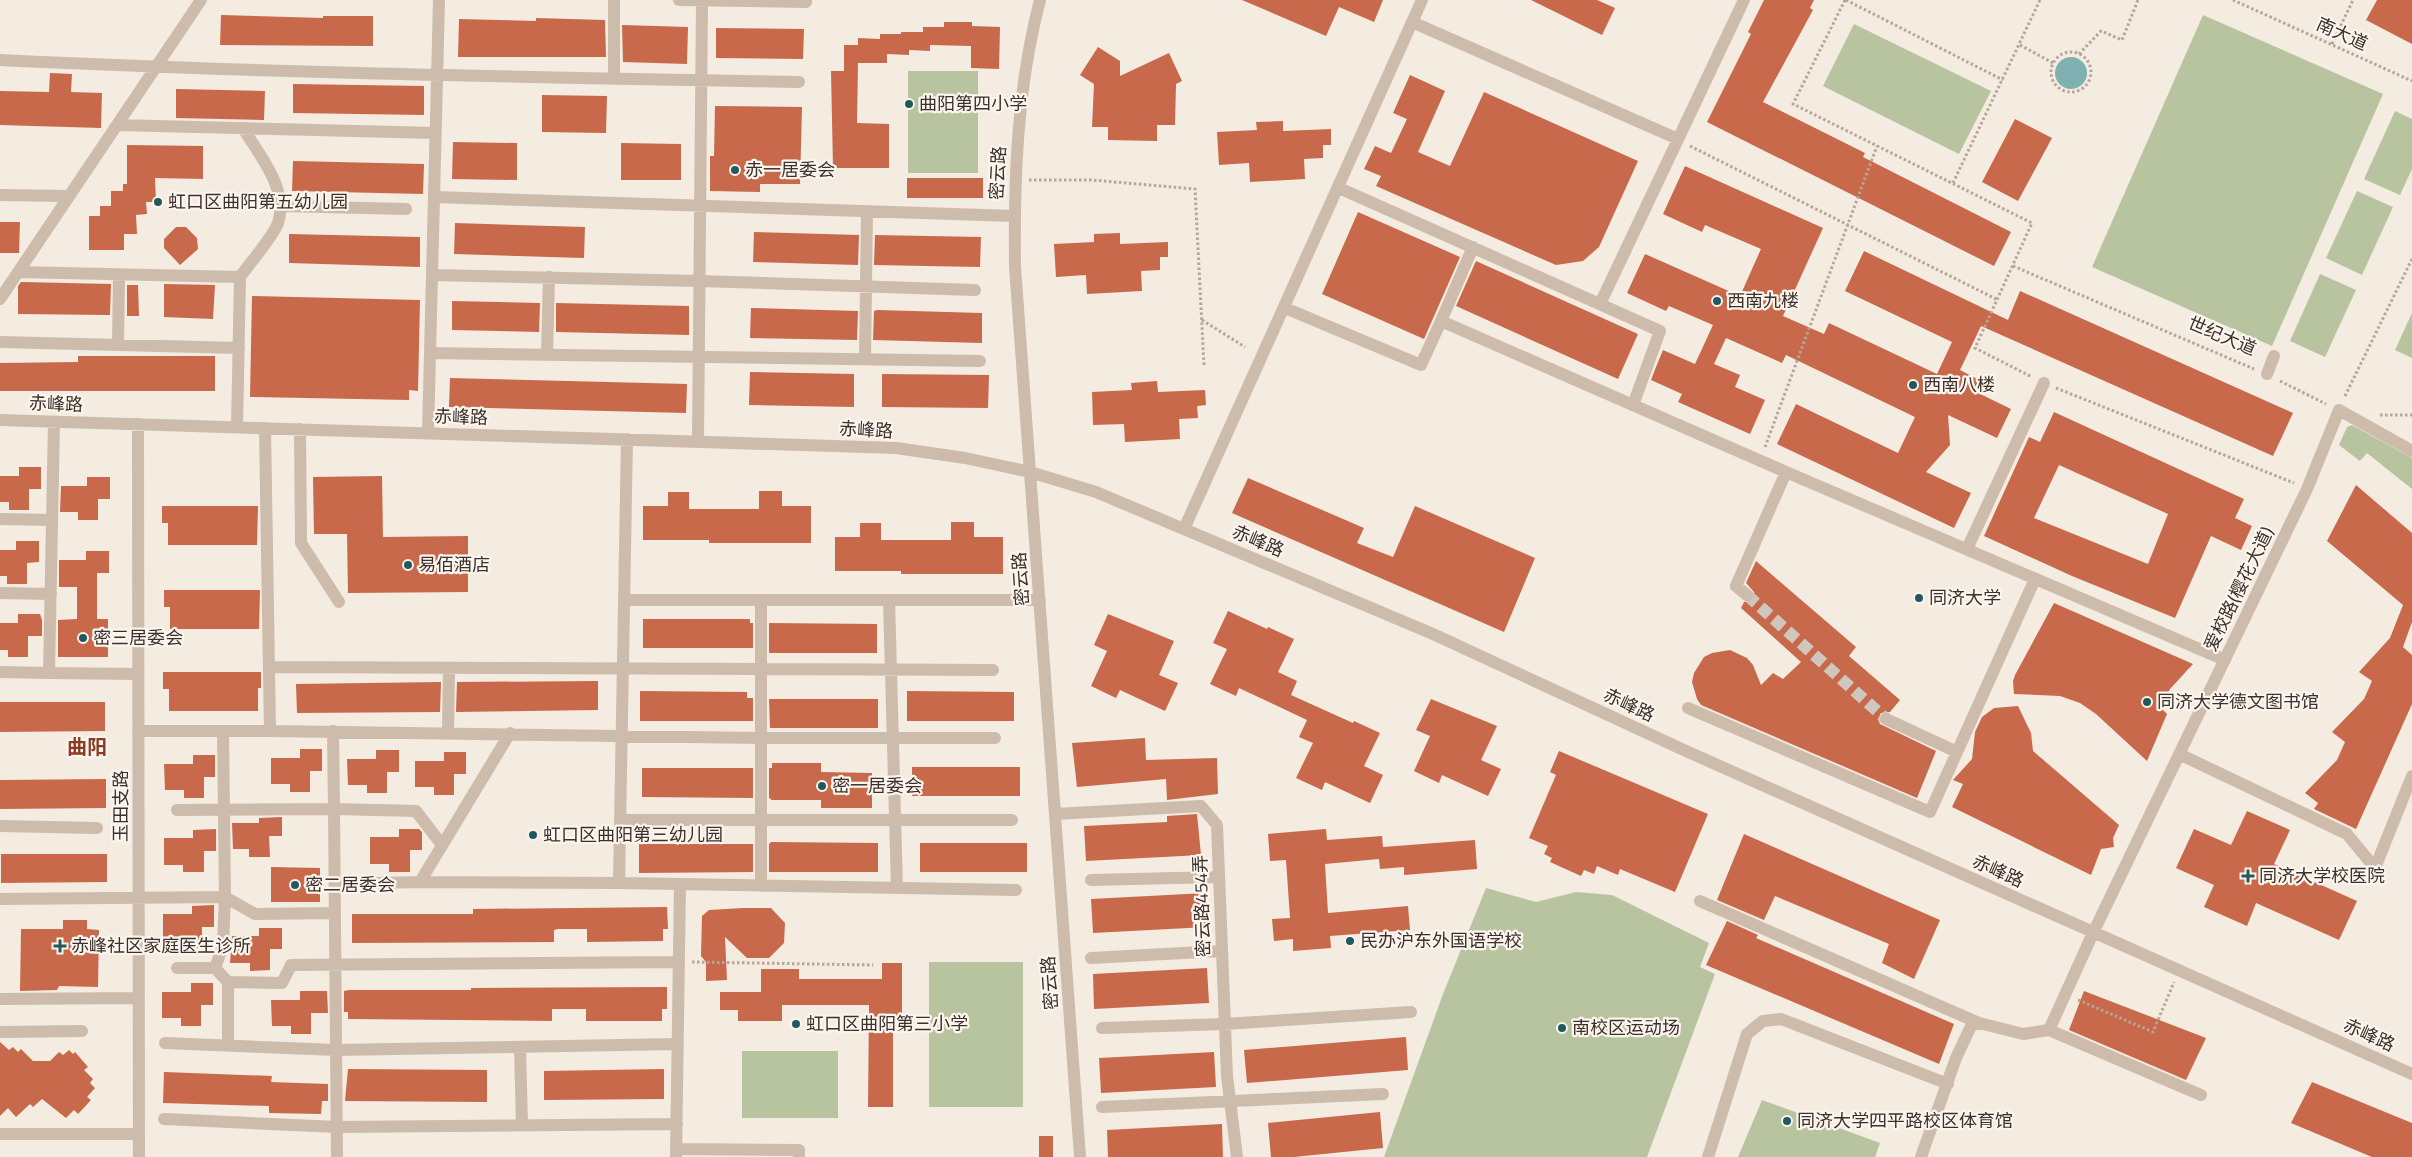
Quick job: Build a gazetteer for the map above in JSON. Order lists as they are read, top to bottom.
{
  "streets": {
    "street": [
      "密云路",
      "赤峰路",
      "爱校路(樱花大道)",
      "玉田支路",
      "密云路454弄"
    ],
    "path": ["南大道", "世纪大道"]
  },
  "crossings": [
    ["密云路", "赤峰路"],
    ["密云路", "密云路454弄"],
    ["世纪大道", "爱校路(樱花大道)"],
    ["赤峰路", "爱校路(樱花大道)"],
    ["赤峰路", "玉田支路"]
  ],
  "districts": ["曲阳"],
  "places": {
    "other": [
      "曲阳第四小学",
      "赤一居委会",
      "虹口区曲阳第五幼儿园",
      "西南九楼",
      "西南八楼",
      "易佰酒店",
      "同济大学",
      "密三居委会",
      "同济大学德文图书馆",
      "密一居委会",
      "虹口区曲阳第三幼儿园",
      "密二居委会",
      "民办沪东外国语学校",
      "虹口区曲阳第三小学",
      "南校区运动场",
      "同济大学四平路校区体育馆"
    ],
    "health": ["同济大学校医院", "赤峰社区家庭医生诊所"]
  }
}
